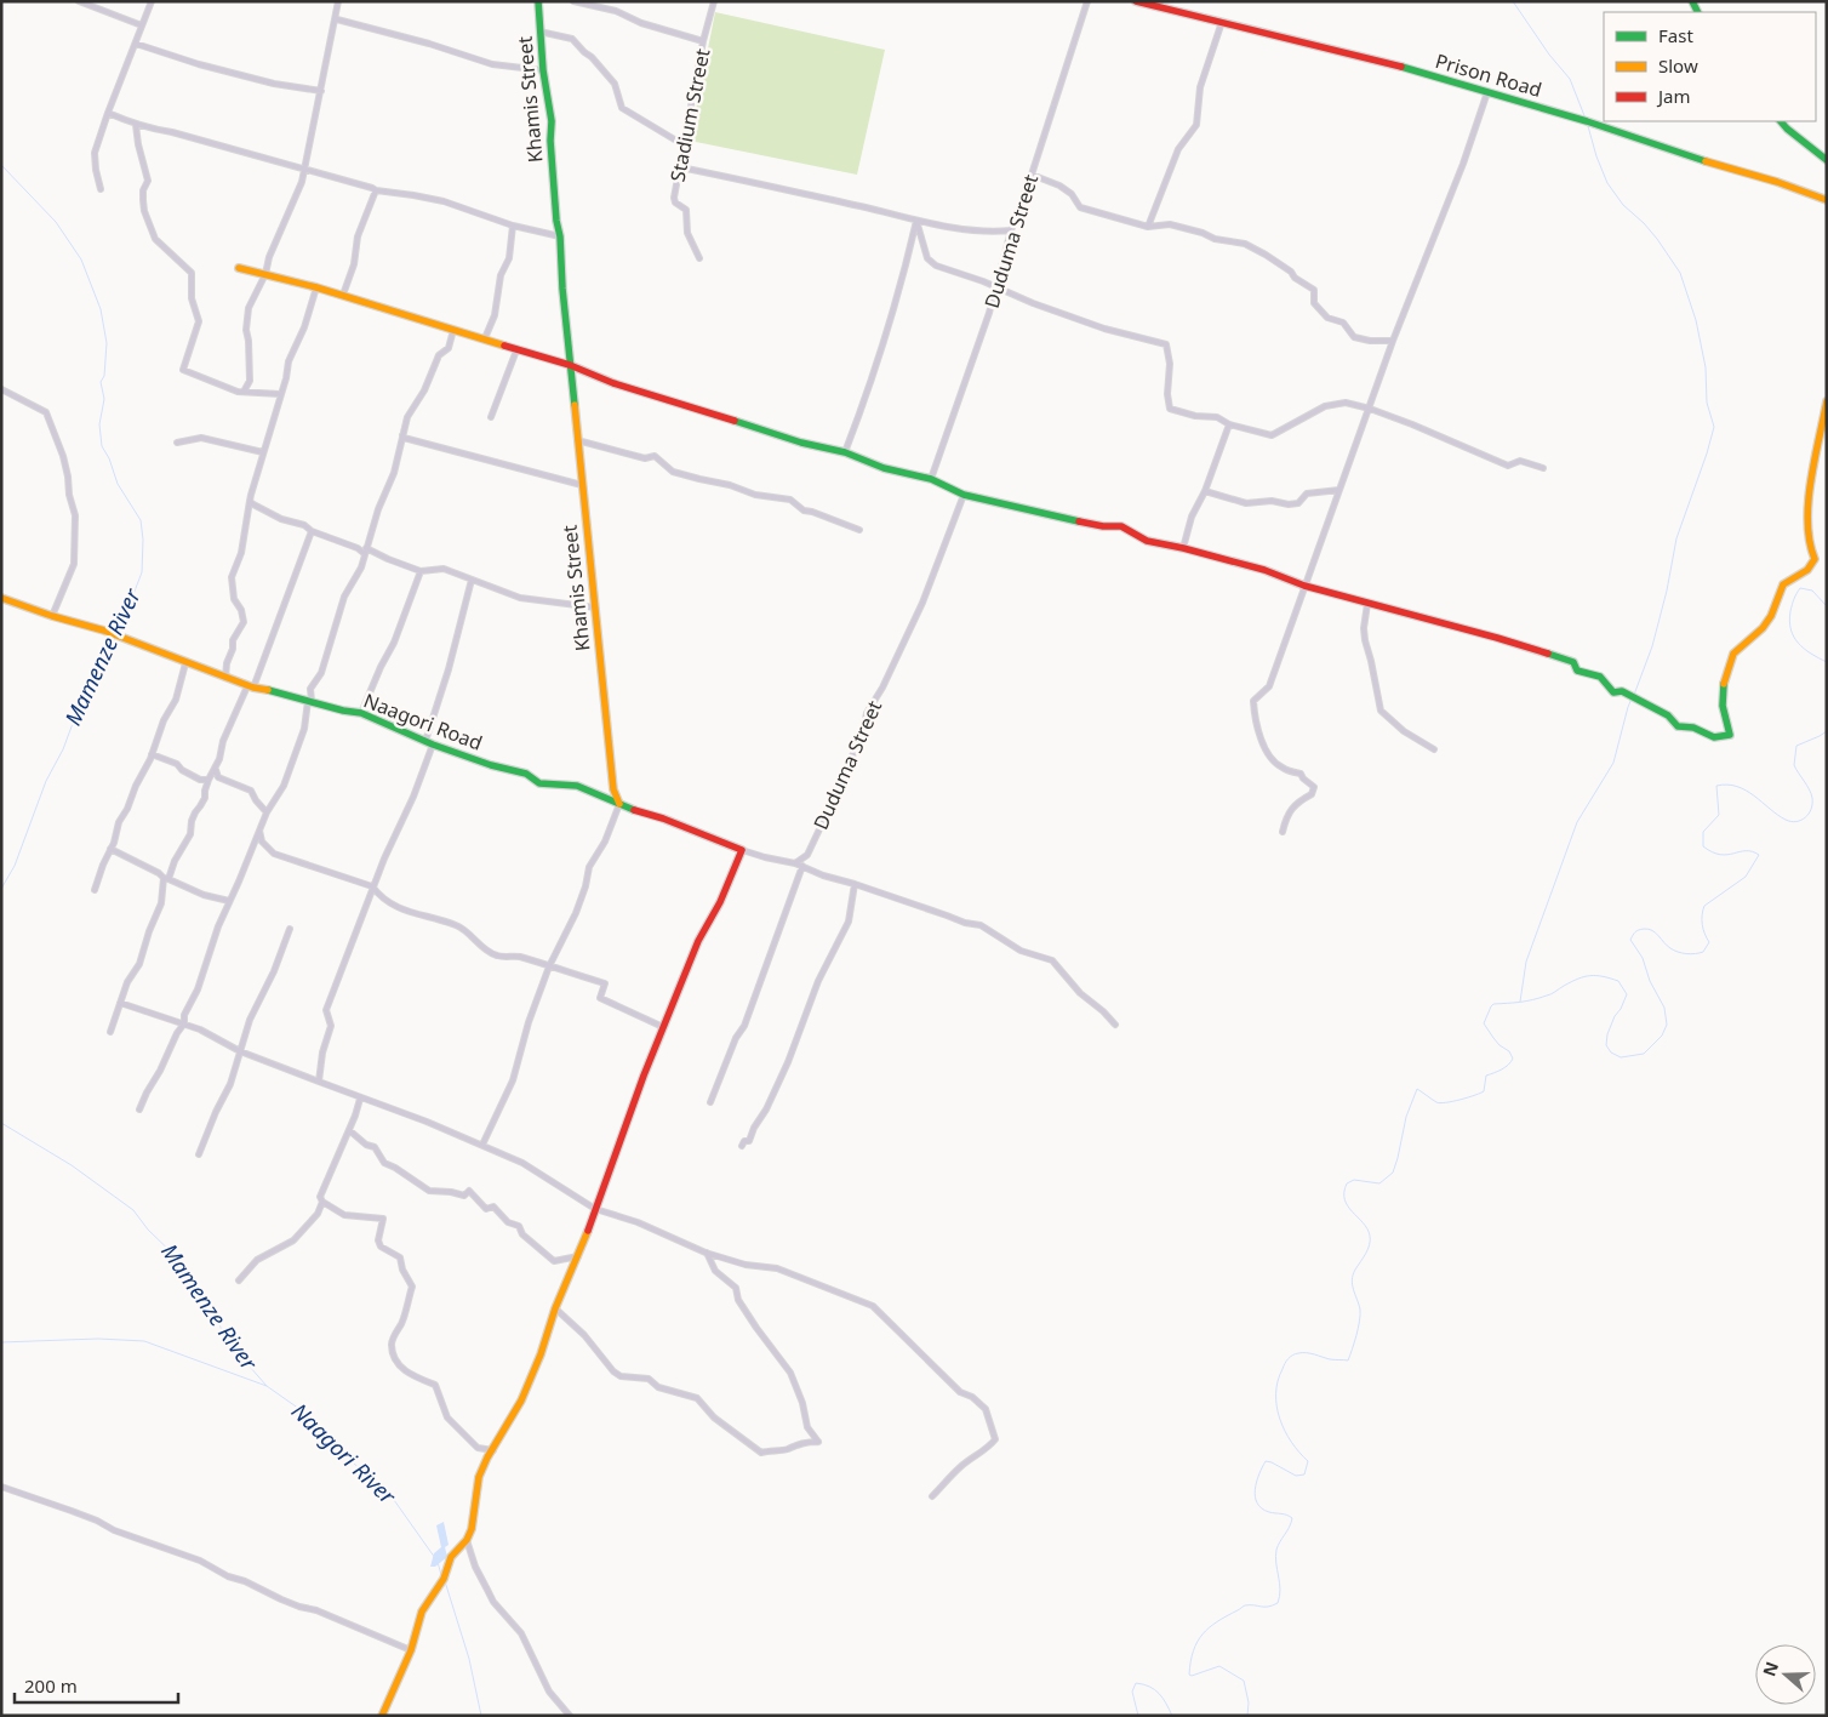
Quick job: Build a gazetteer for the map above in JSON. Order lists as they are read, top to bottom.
{
  "streets": {
    "street": [
      "Prison Road",
      "Khamis Street",
      "Stadium Street",
      "Duduma Street",
      "Naagori Road"
    ]
  },
  "crossings": [
    ["Khamis Street", "Naagori Road"],
    ["Duduma Street", "Naagori Road"]
  ],
  "water": ["Mamenze River", "Naagori River"],
  "legend": ["Fast", "Slow", "Jam"],
  "scale_bar": "200 m",
  "north": "left"
}
